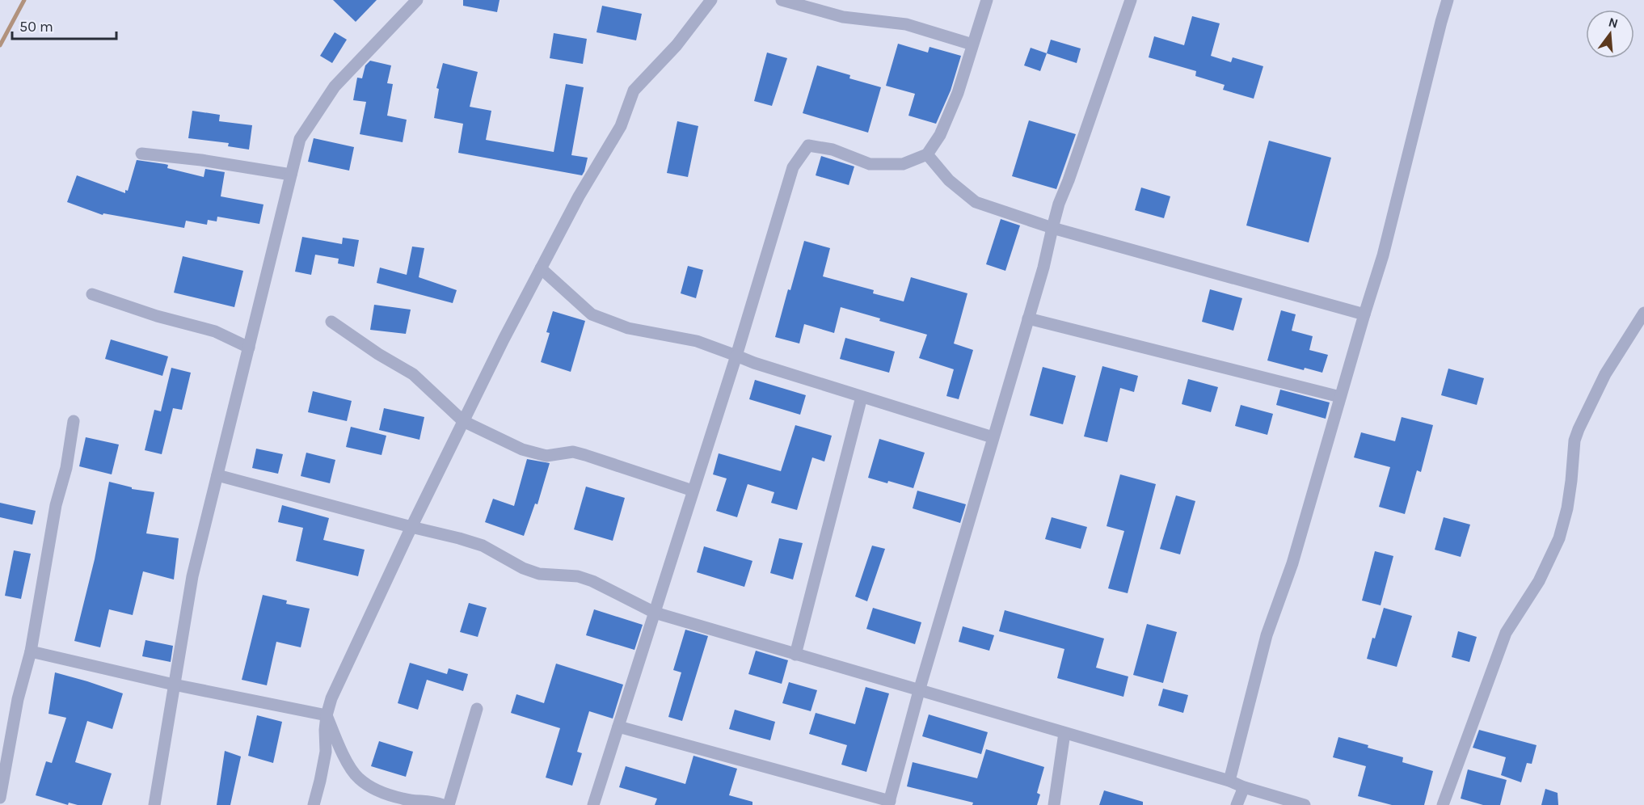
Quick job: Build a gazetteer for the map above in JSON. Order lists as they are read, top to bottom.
{
  "scale_bar": "50 m",
  "north": "top"
}
